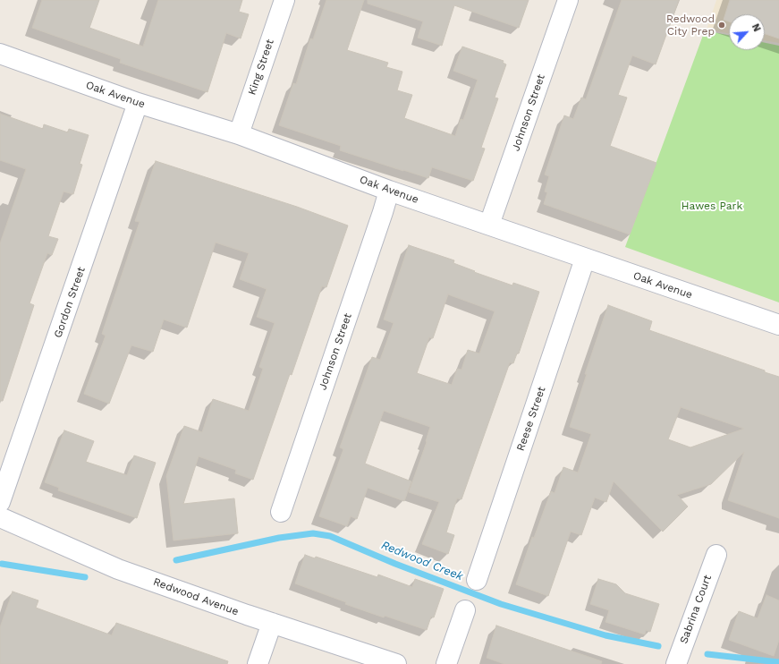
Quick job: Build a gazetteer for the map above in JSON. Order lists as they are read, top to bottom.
{
  "streets": {
    "street": [
      "King Street",
      "Oak Avenue",
      "Johnson Street",
      "Gordon Street",
      "Reese Street",
      "Redwood Avenue",
      "Sabrina Court"
    ]
  },
  "crossings": [
    ["King Street", "Oak Avenue"],
    ["Oak Avenue", "Johnson Street"],
    ["Oak Avenue", "Gordon Street"],
    ["Oak Avenue", "Reese Street"]
  ],
  "water": ["Redwood Creek"],
  "parks": ["Hawes Park"],
  "places": ["Redwood City Prep"],
  "north": "top right"
}
